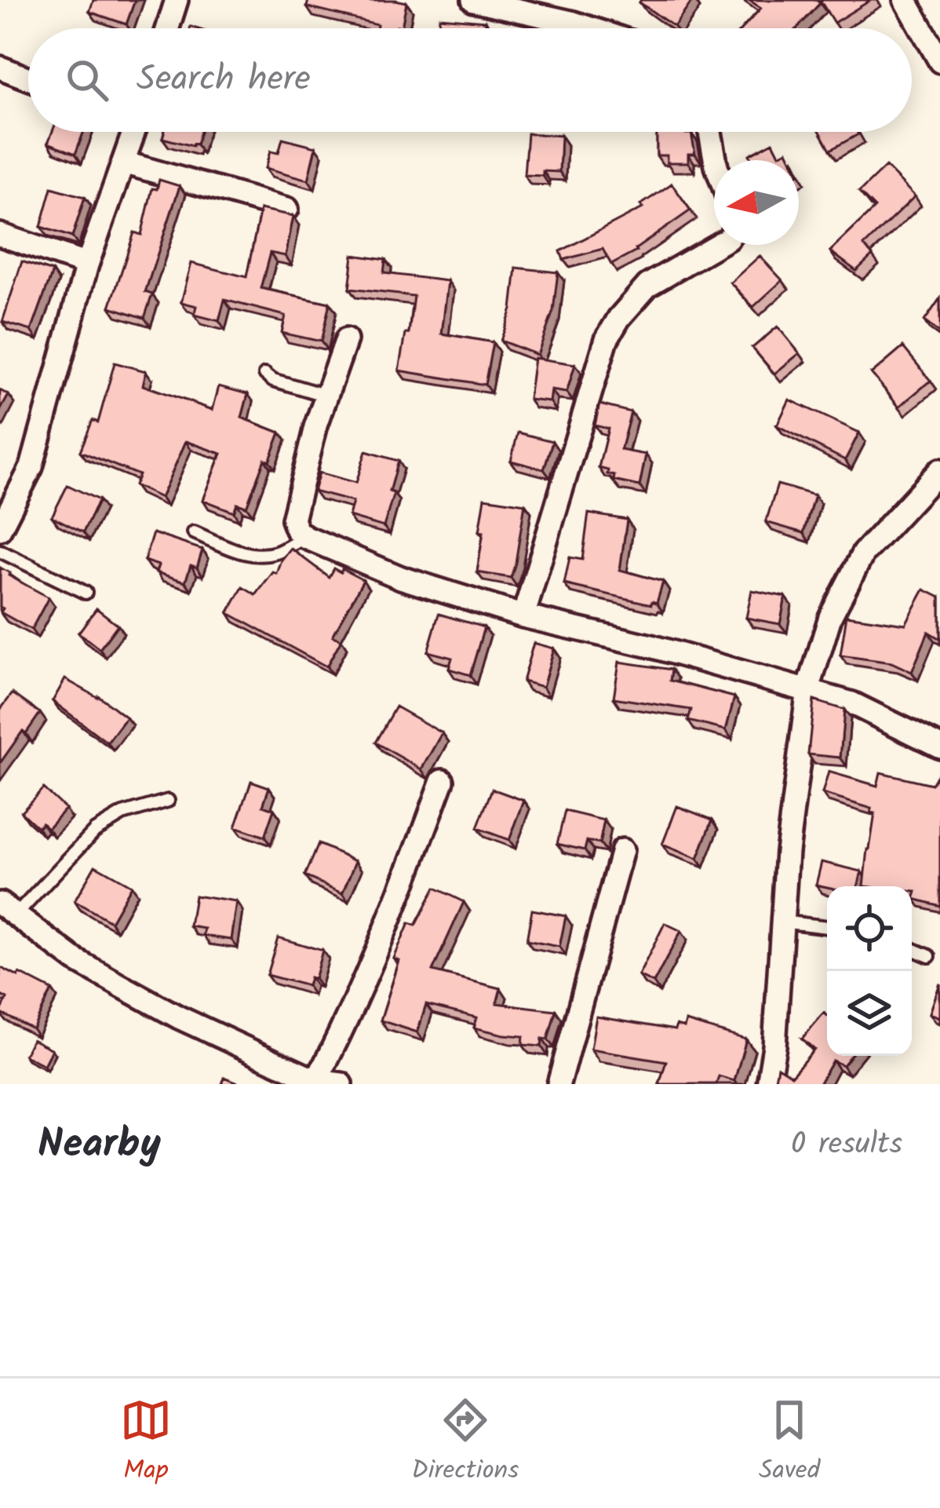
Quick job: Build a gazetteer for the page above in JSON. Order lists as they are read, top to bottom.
{
  "north": "left",
  "page": {
    "search": "Search here",
    "heading": ["Nearby", "0 results"],
    "nav": ["Map", "Directions", "Saved"]
  }
}
